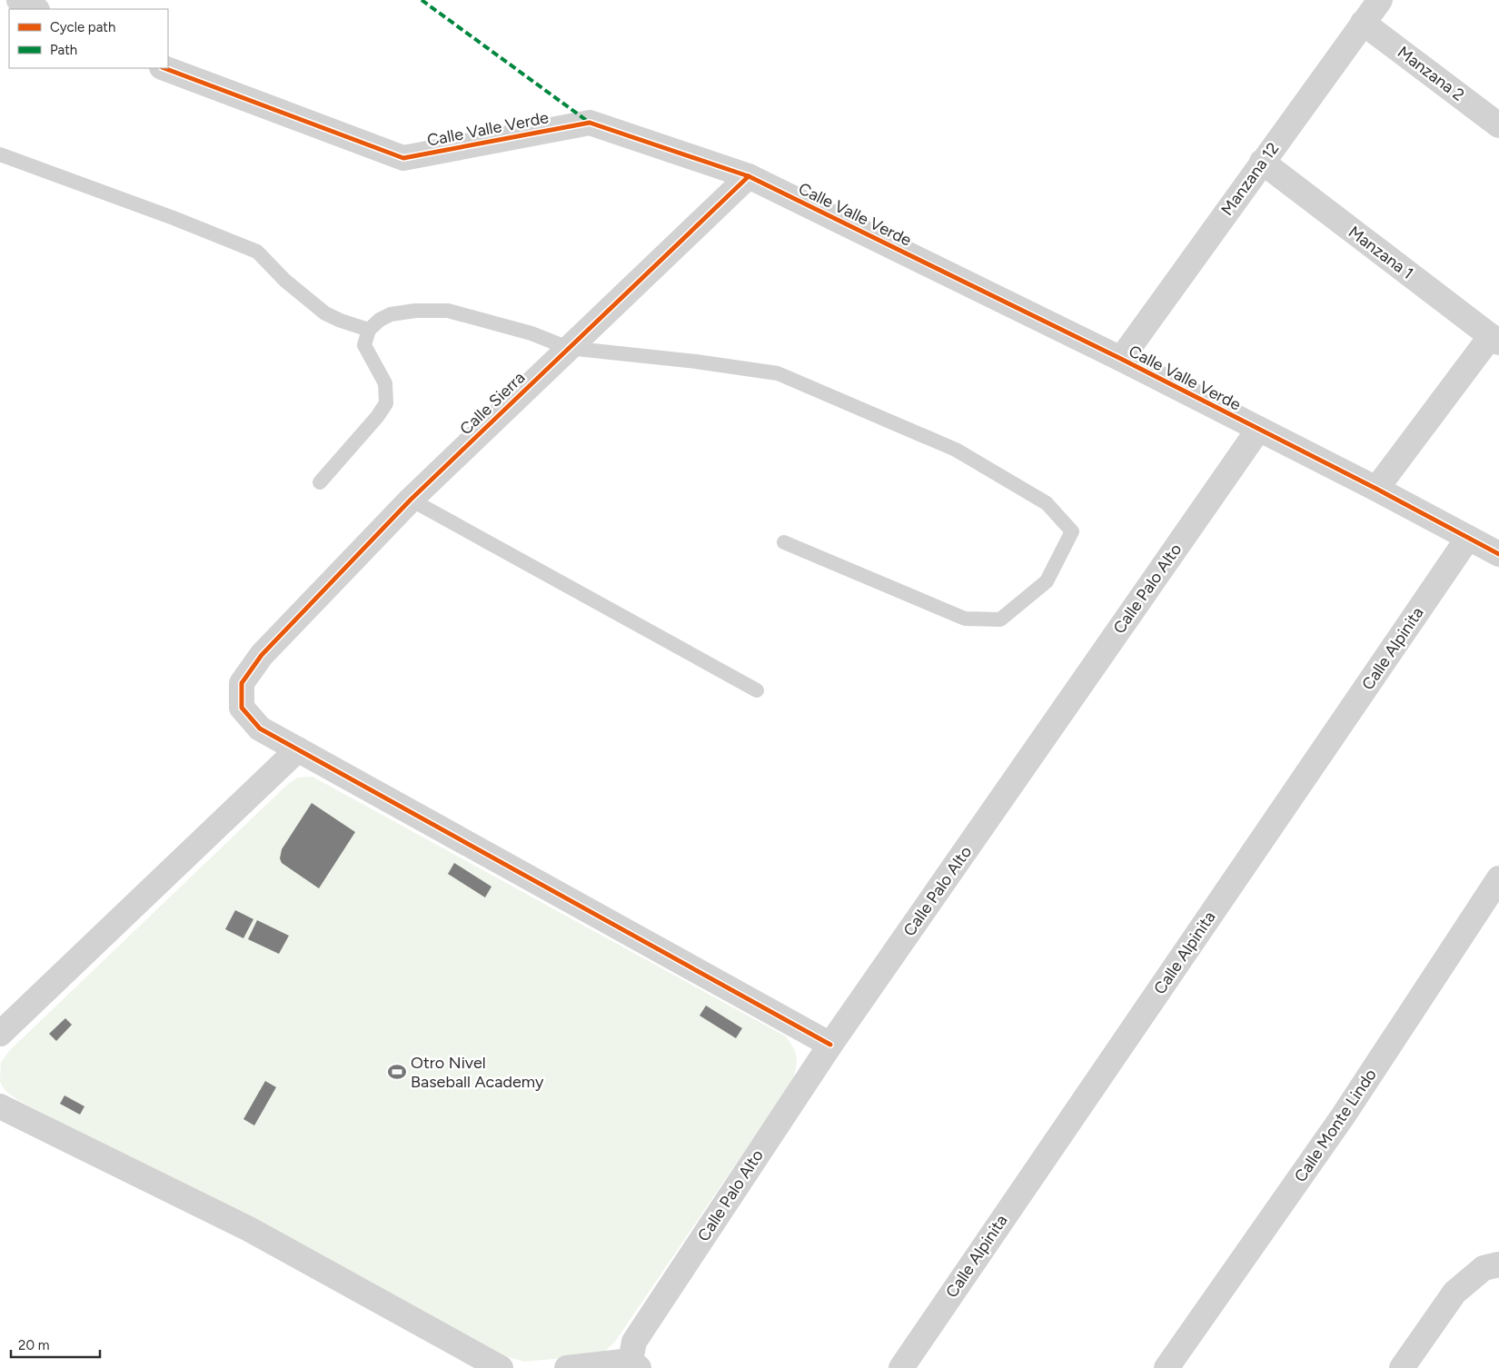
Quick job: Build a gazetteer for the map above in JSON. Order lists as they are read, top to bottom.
{
  "streets": {
    "street": [
      "Manzana 2",
      "Calle Valle Verde",
      "Manzana 12",
      "Manzana 1",
      "Calle Sierra",
      "Calle Palo Alto",
      "Calle Alpinita",
      "Calle Monte Lindo"
    ]
  },
  "crossings": [
    ["Manzana 2", "Manzana 12"],
    ["Calle Valle Verde", "Manzana 12"],
    ["Calle Valle Verde", "Calle Sierra"],
    ["Calle Valle Verde", "Calle Palo Alto"],
    ["Calle Valle Verde", "Calle Alpinita"],
    ["Manzana 12", "Manzana 1"],
    ["Calle Sierra", "Calle Palo Alto"]
  ],
  "places": {
    "sports": ["Otro Nivel Baseball Academy"]
  },
  "legend": ["Cycle path", "Path"],
  "scale_bar": "20 m"
}
